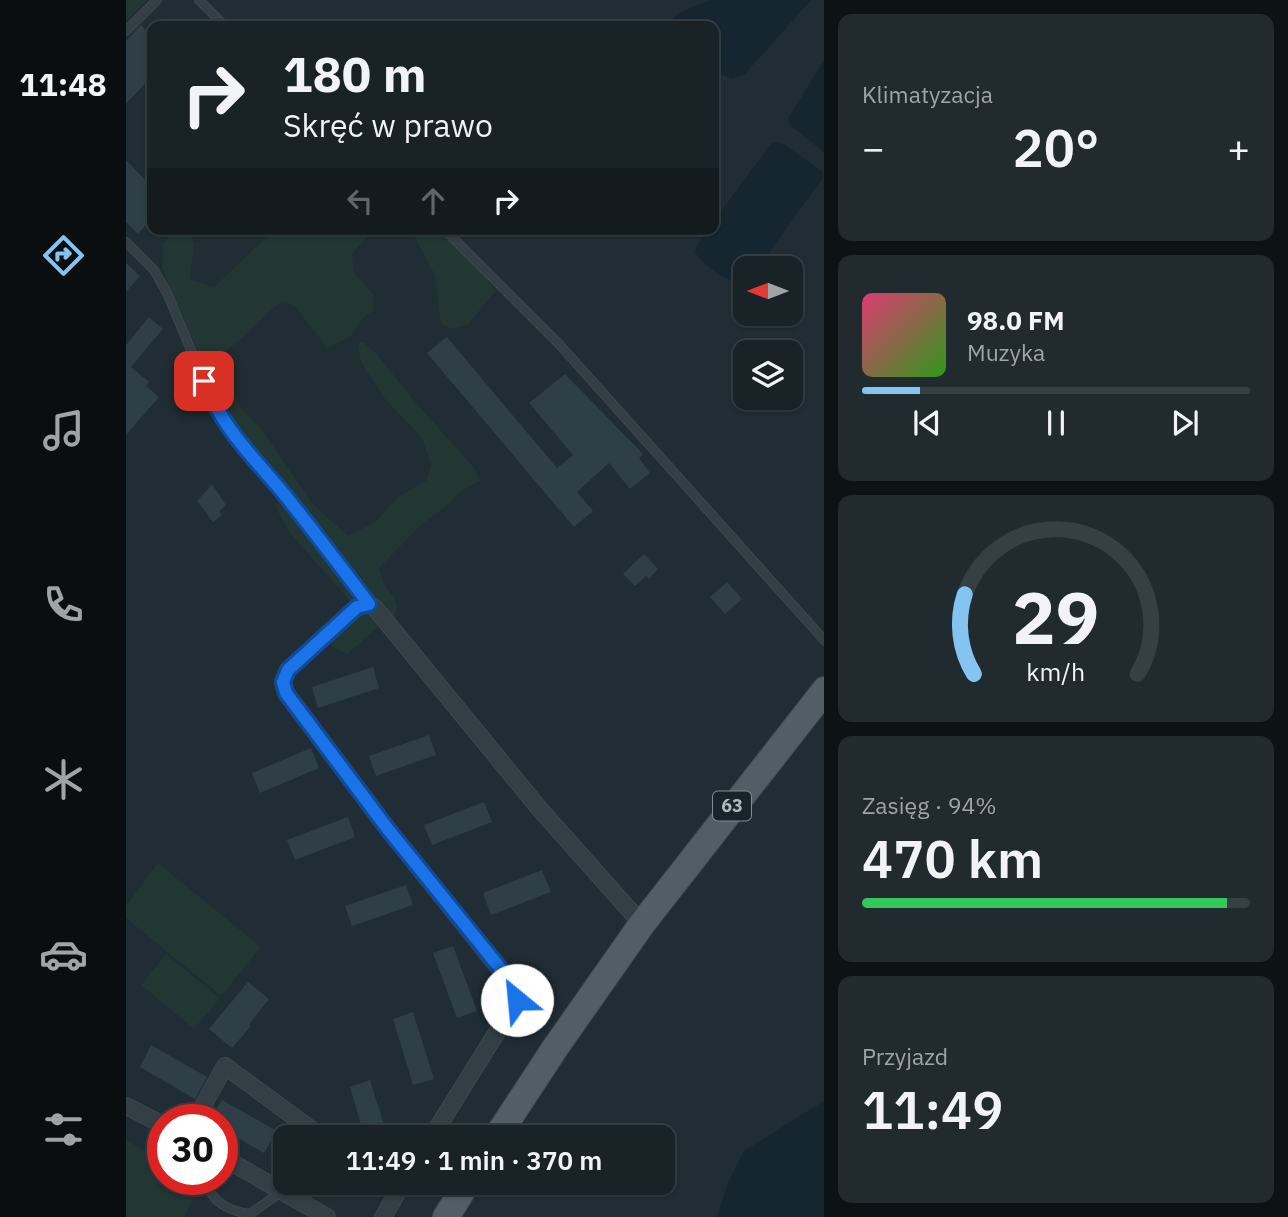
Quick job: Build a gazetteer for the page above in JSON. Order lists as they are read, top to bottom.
{
  "streets": {
    "main road": ["63"]
  },
  "north": "left",
  "page": {
    "tabs": "11:48",
    "tile": [
      "Klimatyzacja",
      ["Zasięg · 94%", "470 km"],
      ["Przyjazd", "11:49"]
    ],
    "turn": ["180 m", "Skręć w prawo"],
    "heat": ["−", "20°", "+"],
    "song": ["98.0 FM", "Muzyka"],
    "limit": "30",
    "trip": "11:49 · 1 min · 370 m",
    "gauge": ["29", "km/h"]
  }
}
